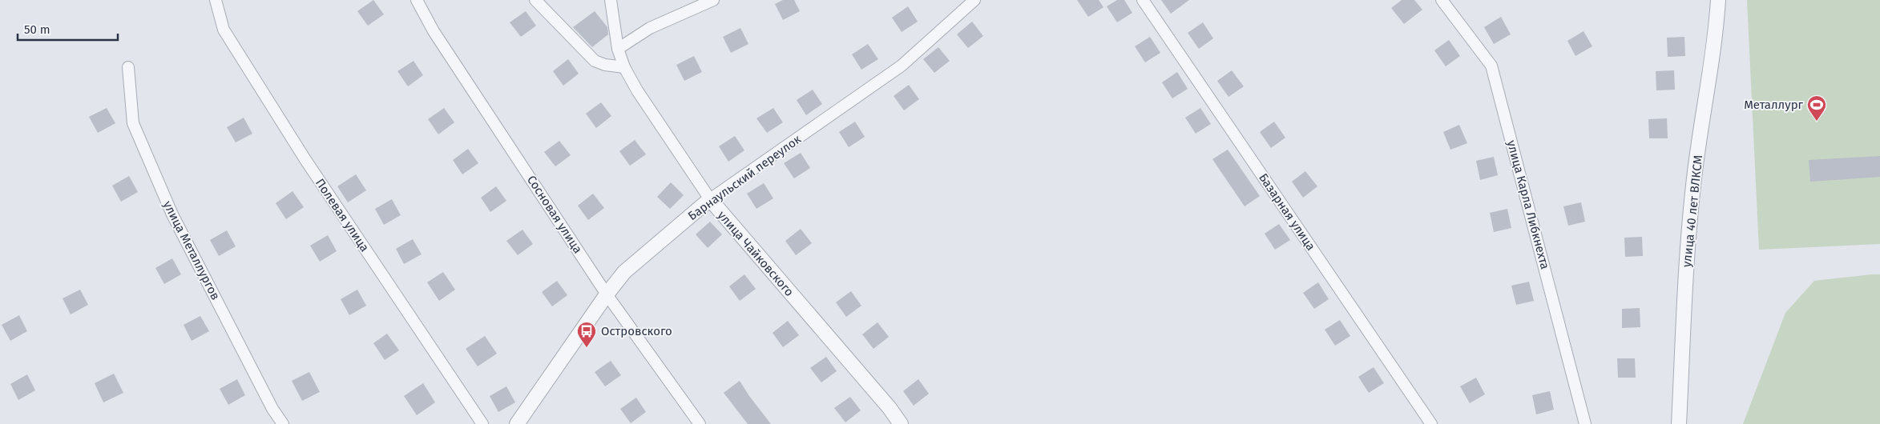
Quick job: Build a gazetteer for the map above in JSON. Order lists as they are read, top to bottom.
{
  "streets": {
    "street": [
      "Барнаульский переулок",
      "улица Карла Либкнехта",
      "улица 40 лет ВЛКСМ",
      "Базарная улица",
      "Сосновая улица",
      "Полевая улица",
      "улица Металлургов",
      "улица Чайковского"
    ]
  },
  "crossings": [
    ["Барнаульский переулок", "Сосновая улица"],
    ["Барнаульский переулок", "улица Чайковского"]
  ],
  "places": {
    "sports": ["Металлург"],
    "bus stop": ["Островского"]
  },
  "scale_bar": "50 m"
}
